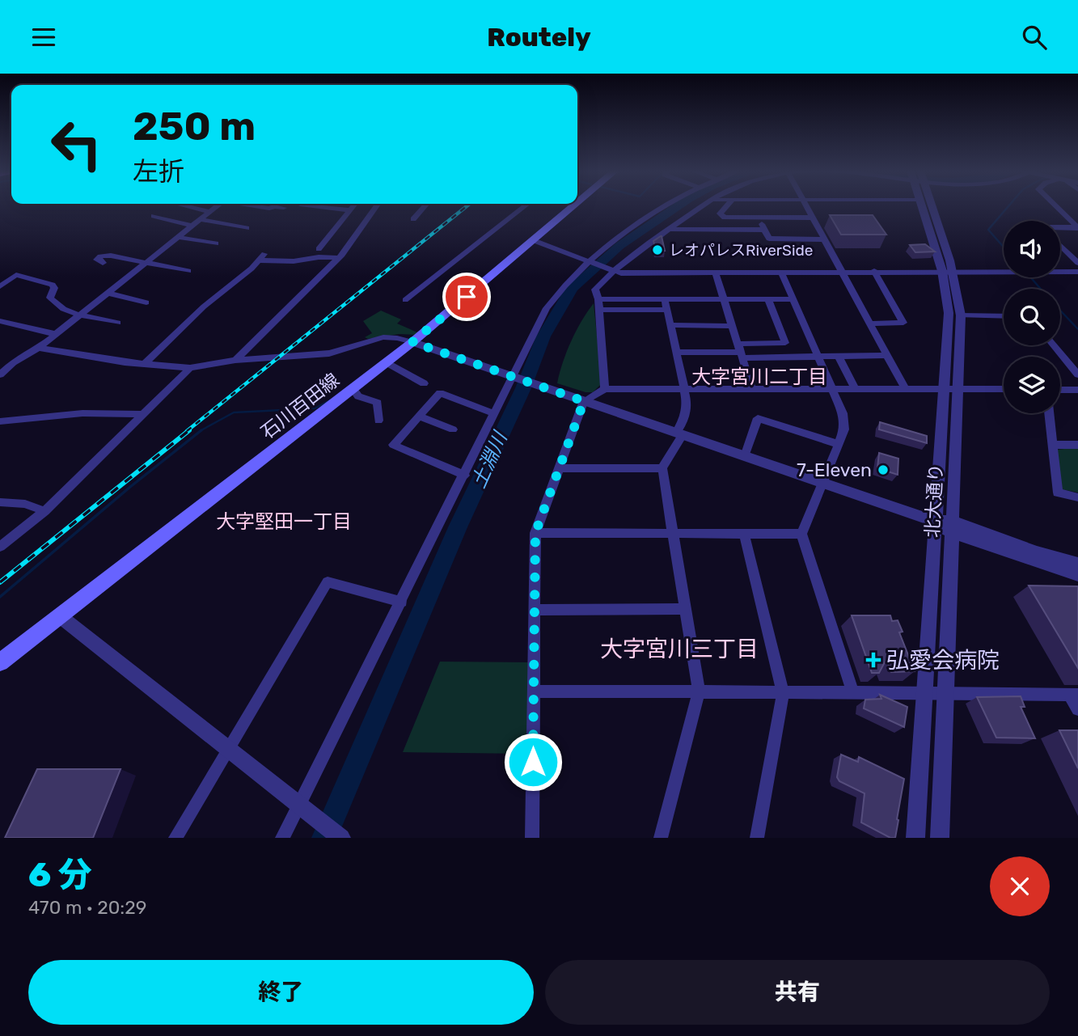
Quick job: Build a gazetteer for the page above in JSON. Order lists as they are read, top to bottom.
{
  "streets": {
    "main road": ["石川百田線"],
    "street": ["北大通り"]
  },
  "districts": ["大字宮川二丁目", "大字堅田一丁目", "大字宮川三丁目"],
  "water": ["土淵川"],
  "places": {
    "other": ["レオパレスRiverSide", "7-Eleven"],
    "health": ["弘愛会病院"]
  },
  "page": {
    "header": "Routely",
    "turn": ["250 m", "左折"],
    "heading": ["6 分", "470 m · 20:29"],
    "buttons": ["終了", "共有"]
  }
}
